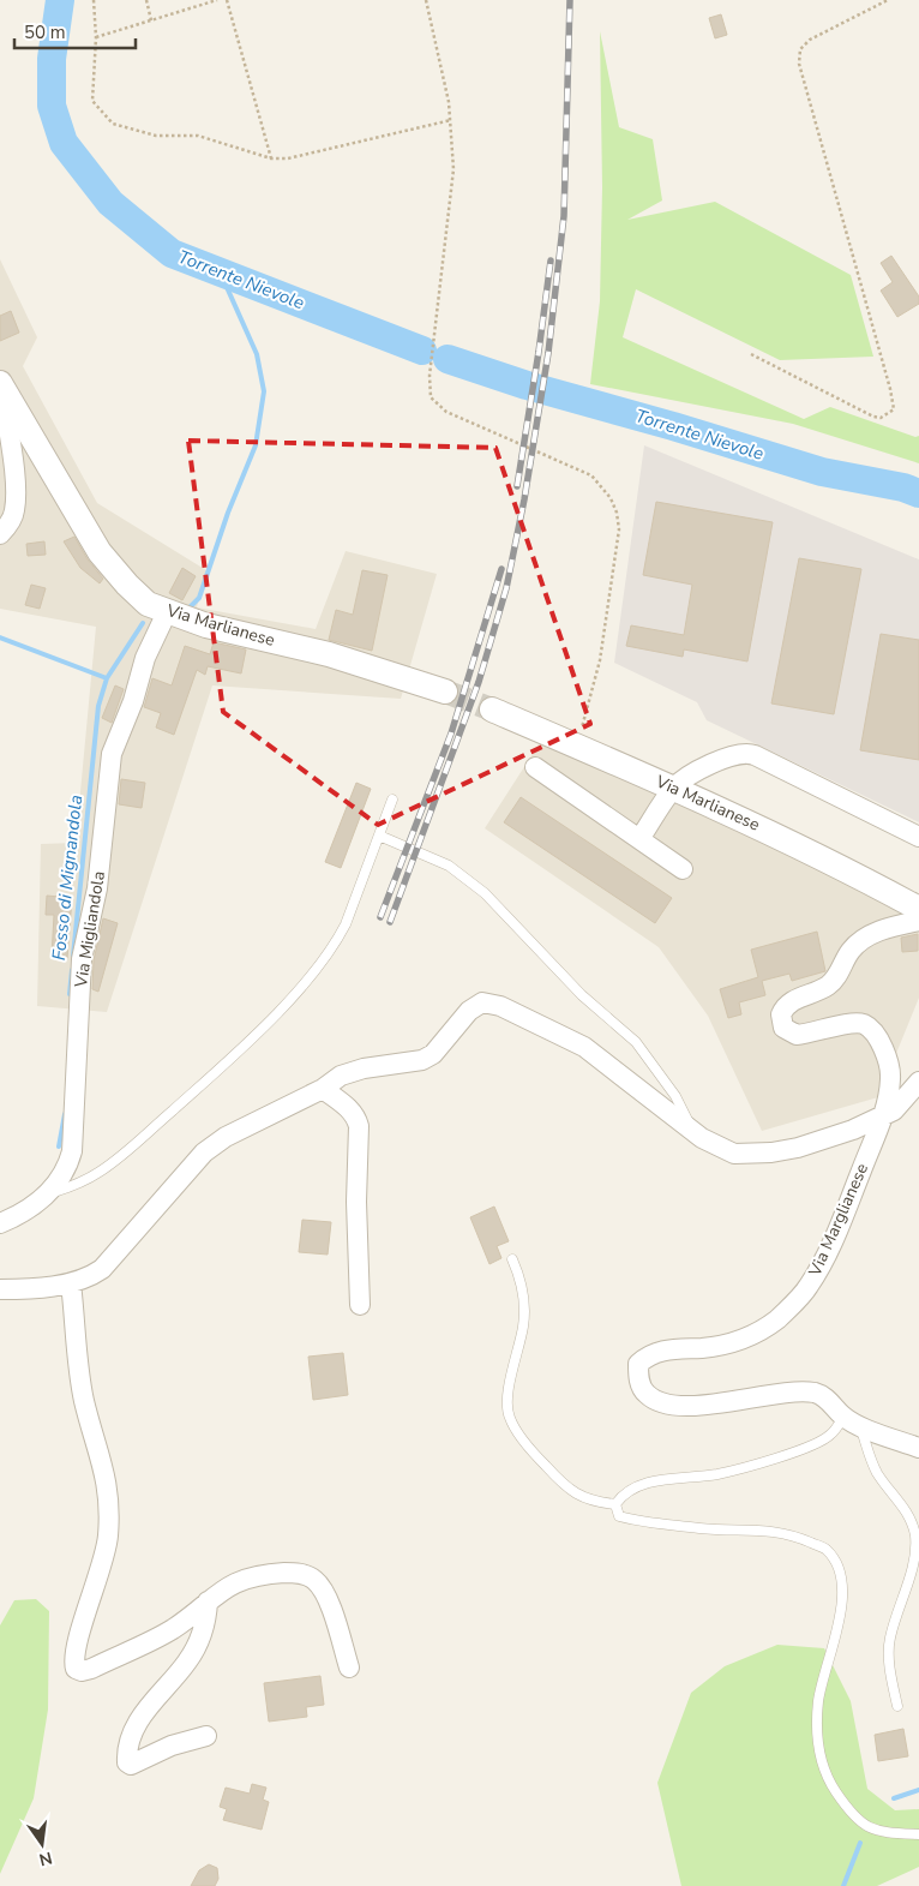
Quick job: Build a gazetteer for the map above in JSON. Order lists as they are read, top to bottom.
{
  "streets": {
    "street": ["Via Marlianese", "Via Migliandola", "Via Marglianese"]
  },
  "crossings": [
    ["Via Marlianese", "Via Migliandola"],
    ["Via Marlianese", "Via Marglianese"]
  ],
  "water": ["Torrente Nievole", "Fosso di Mignandola"],
  "scale_bar": "50 m",
  "north": "bottom"
}
